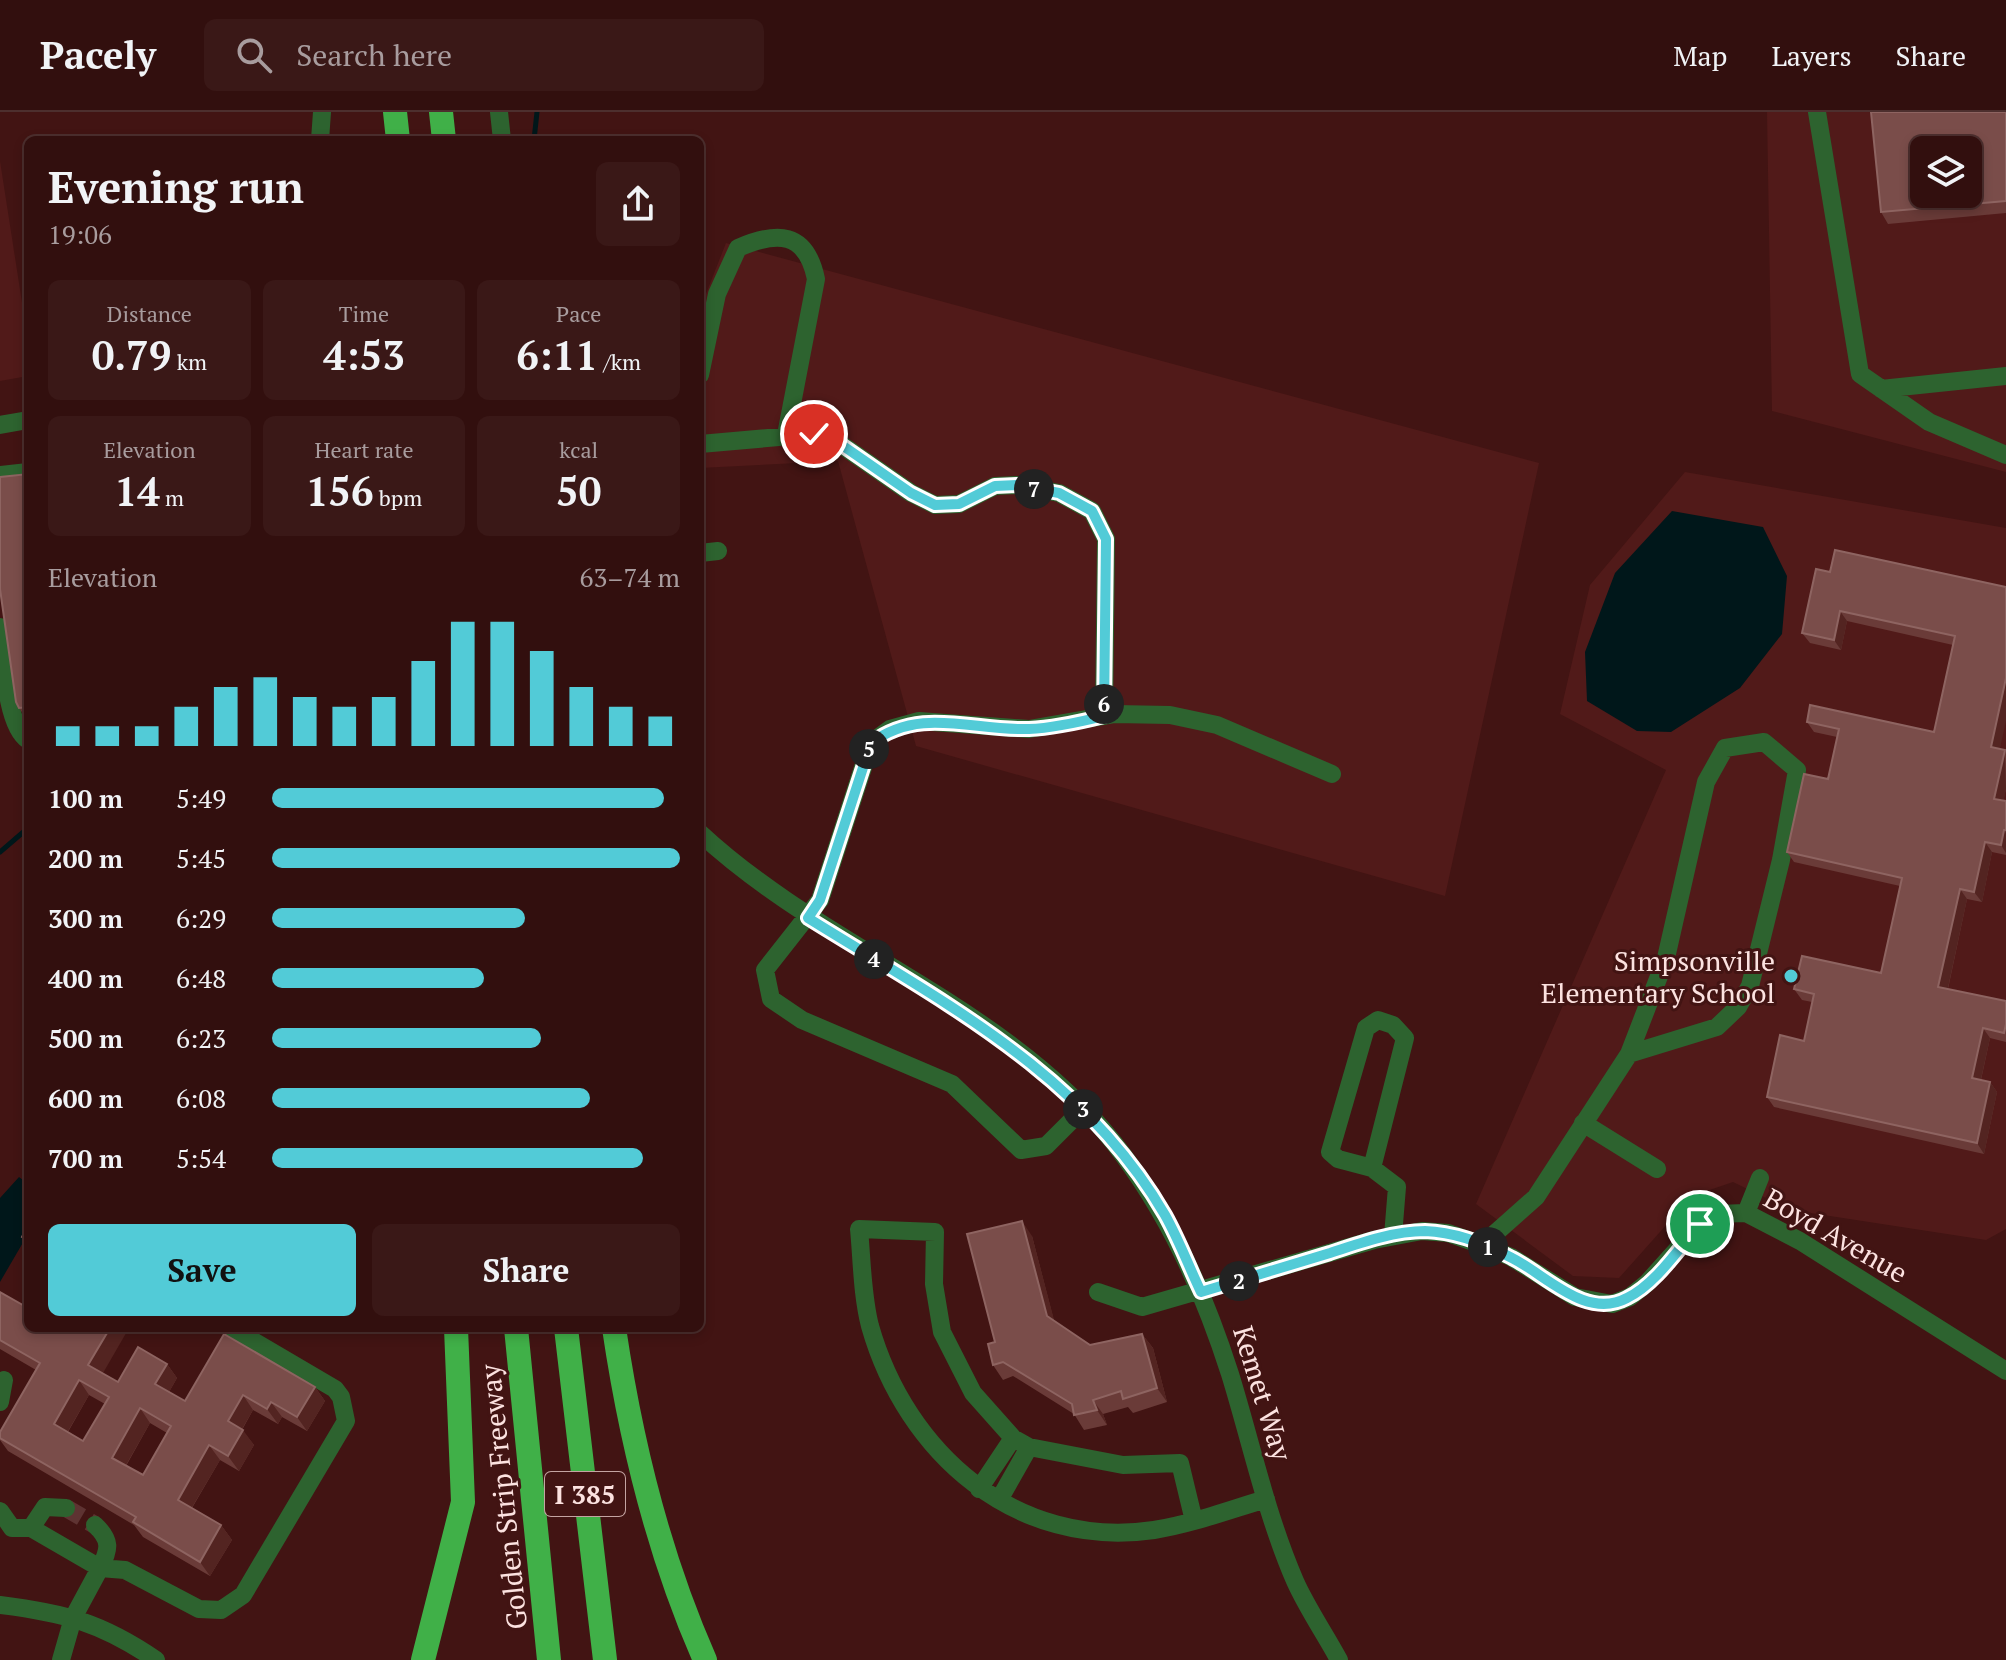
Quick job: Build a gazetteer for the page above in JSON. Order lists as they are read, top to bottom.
{
  "streets": {
    "highway": ["I 385", "Golden Strip Freeway"],
    "street": ["Boyd Avenue", "Kemet Way"]
  },
  "crossings": [
    ["Boyd Avenue", "Kemet Way"]
  ],
  "places": ["Simpsonville Elementary School"],
  "page": {
    "header": "Pacely",
    "search": "Search here",
    "nav": ["Map", "Layers", "Share"],
    "heading": ["Evening run", "19:06"],
    "stats": [
      ["Distance", "0.79 km"],
      ["Time", "4:53"],
      ["Pace", "6:11 /km"],
      ["Elevation", "14 m"],
      ["Heart rate", "156 bpm"],
      ["kcal", "50"]
    ],
    "pins": [
      "7",
      "6",
      "5",
      "4",
      "3",
      "1",
      "2"
    ],
    "chart": ["Elevation", "63–74 m"],
    "list": [
      {
        "name": "100 m",
        "note": "5:49"
      },
      {
        "name": "200 m",
        "note": "5:45"
      },
      {
        "name": "300 m",
        "note": "6:29"
      },
      {
        "name": "400 m",
        "note": "6:48"
      },
      {
        "name": "500 m",
        "note": "6:23"
      },
      {
        "name": "600 m",
        "note": "6:08"
      },
      {
        "name": "700 m",
        "note": "5:54"
      }
    ],
    "buttons": ["Save", "Share"]
  }
}
